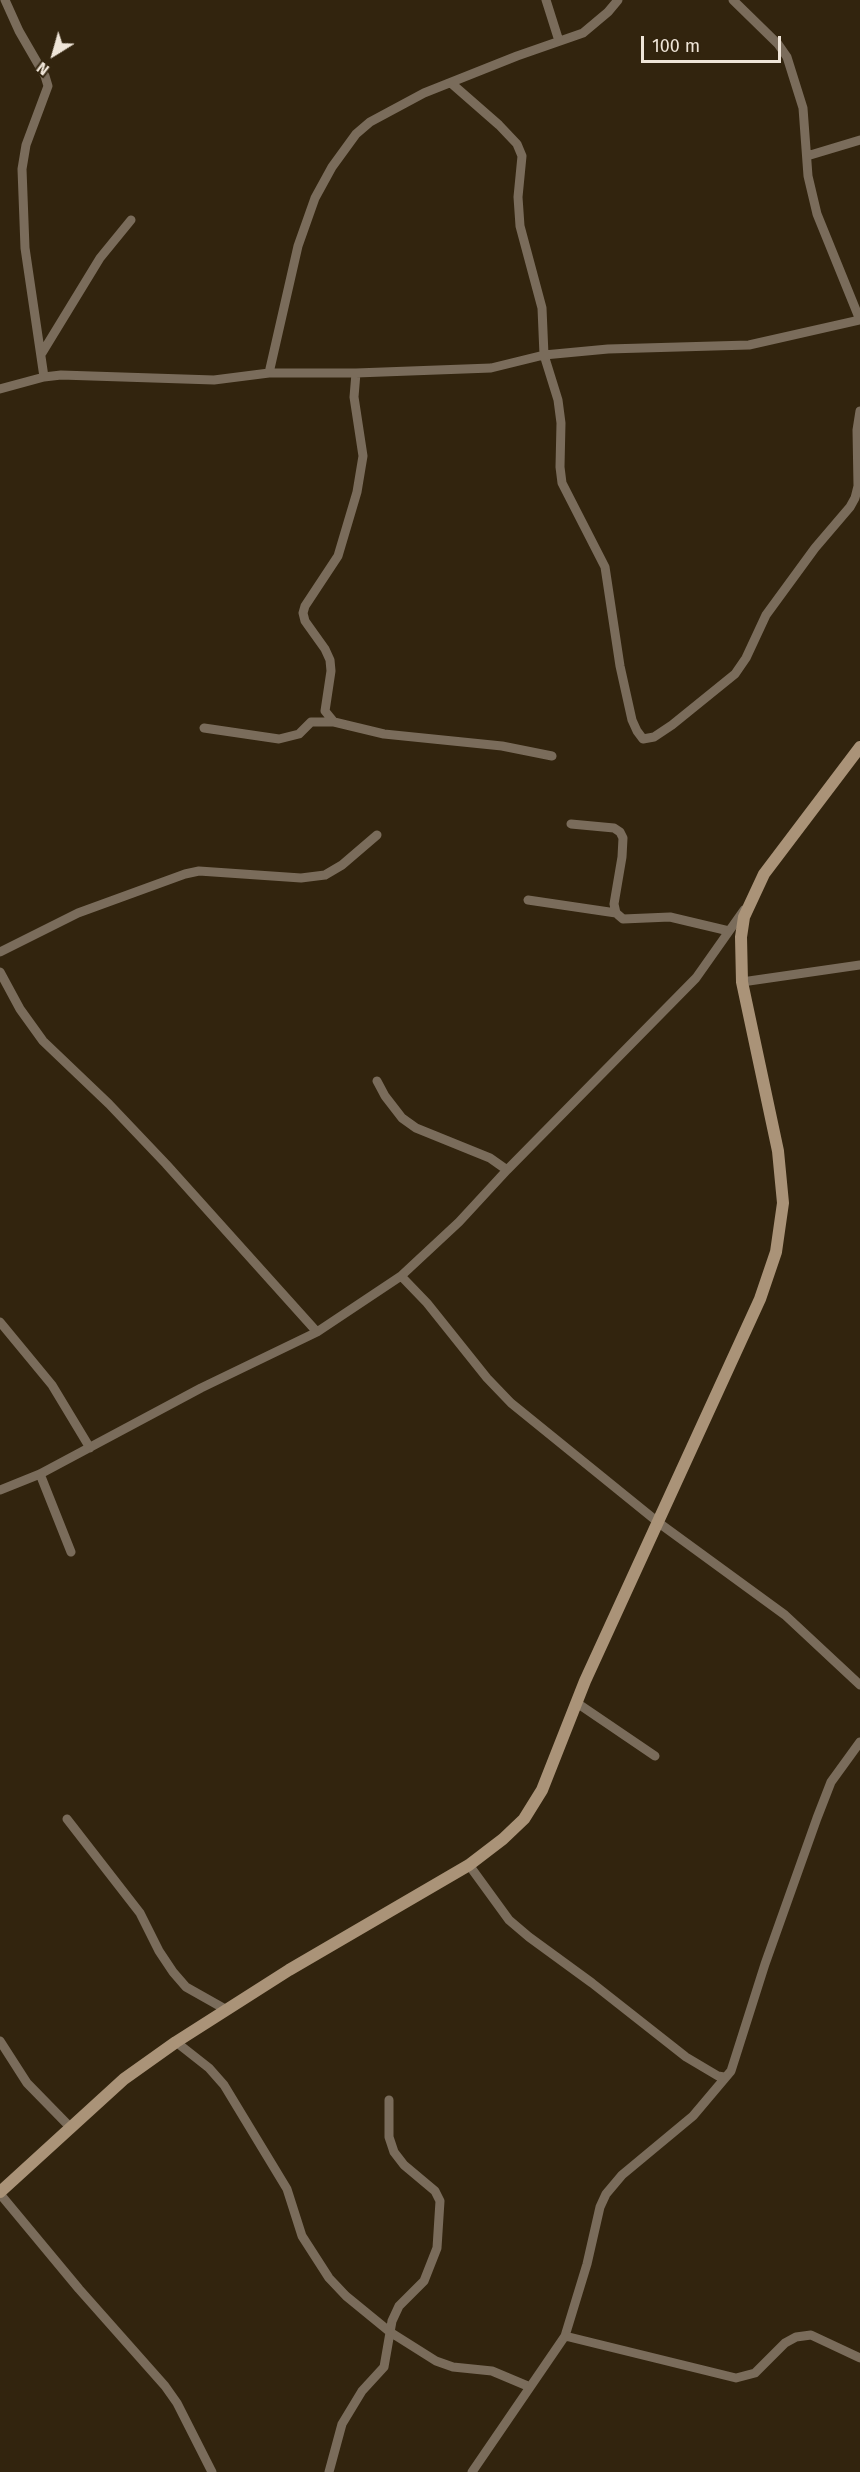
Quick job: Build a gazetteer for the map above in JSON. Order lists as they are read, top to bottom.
{
  "scale_bar": "100 m",
  "north": "bottom left"
}
